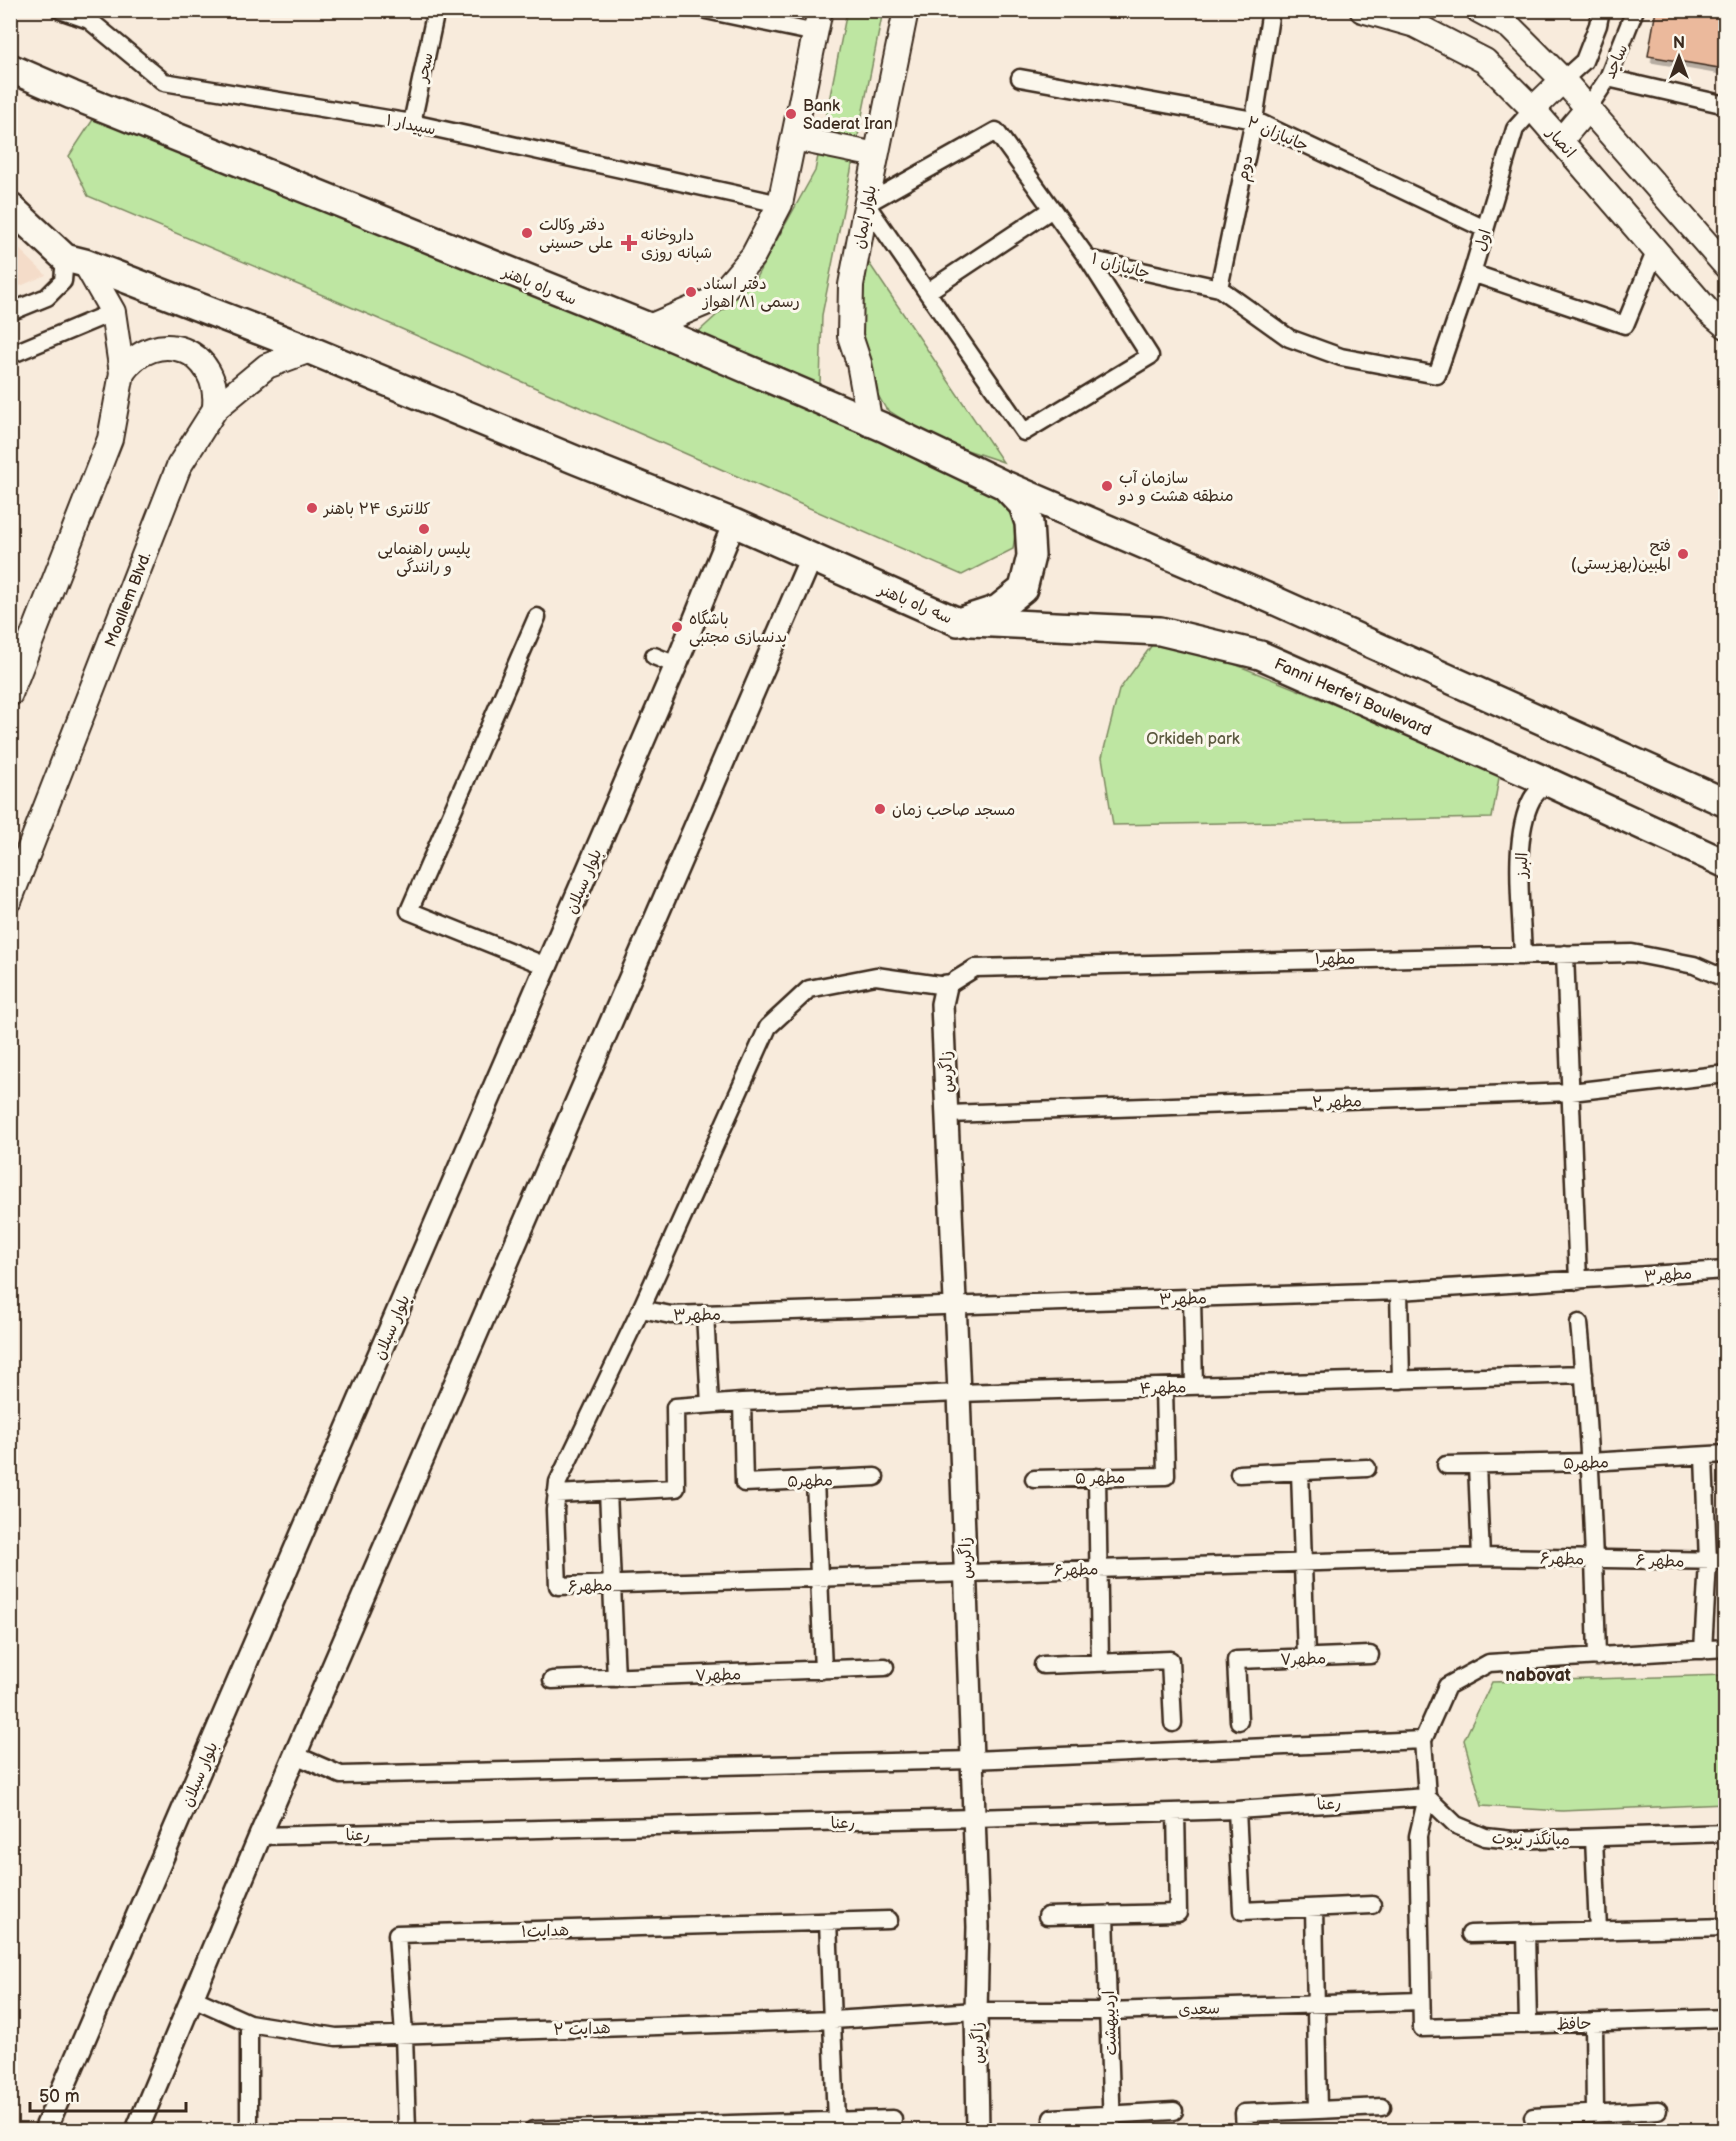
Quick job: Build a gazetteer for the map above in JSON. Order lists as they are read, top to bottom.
{
  "streets": {
    "main road": [
      "انصار",
      "بلوار ایمان",
      "سه راه باهنر",
      "Moallem Blvd.",
      "Fanni Herfe'i Boulevard"
    ],
    "street": [
      "ساجد",
      "سحر",
      "سپیدار ۱",
      "جانبازان ۲",
      "دوم",
      "اول",
      "جانبازان ۱",
      "البرز",
      "بلوار سبلان",
      "مطهر۱",
      "زاگرس",
      "مطهر ۲",
      "مطهر۳",
      "مطهر۴",
      "مطهر۵",
      "مطهر ۵",
      "مطهر۶",
      "مطهر ۶",
      "مطهر۷",
      "رعنا",
      "میانگذر نبوت",
      "هدایت۱",
      "سعدی",
      "اردیبهشت",
      "حافظ",
      "هدایت ۲"
    ]
  },
  "crossings": [
    ["سحر", "سپیدار ۱"],
    ["جانبازان ۲", "دوم"],
    ["جانبازان ۲", "اول"],
    ["انصار", "اول"],
    ["دوم", "جانبازان ۱"],
    ["بلوار ایمان", "جانبازان ۱"],
    ["بلوار ایمان", "سه راه باهنر"],
    ["اول", "جانبازان ۱"],
    ["سه راه باهنر", "Moallem Blvd."],
    ["سه راه باهنر", "Fanni Herfe'i Boulevard"],
    ["سه راه باهنر", "بلوار سبلان"],
    ["Fanni Herfe'i Boulevard", "البرز"],
    ["البرز", "مطهر۱"],
    ["مطهر۱", "زاگرس"],
    ["زاگرس", "مطهر ۲"],
    ["زاگرس", "مطهر۳"],
    ["زاگرس", "مطهر۴"],
    ["زاگرس", "مطهر۶"],
    ["زاگرس", "رعنا"],
    ["زاگرس", "سعدی"],
    ["زاگرس", "هدایت ۲"],
    ["مطهر۴", "مطهر۵"],
    ["مطهر۴", "مطهر ۵"],
    ["مطهر۶", "مطهر ۶"],
    ["رعنا", "میانگذر نبوت"],
    ["هدایت۱", "هدایت ۲"],
    ["سعدی", "اردیبهشت"],
    ["سعدی", "حافظ"],
    ["سعدی", "هدایت ۲"]
  ],
  "districts": ["nabovat"],
  "parks": ["Orkideh park"],
  "places": {
    "other": [
      "Bank Saderat Iran",
      "دفتر وکالت علی حسینی",
      "دفتر اسناد رسمی ۸۱ اهواز",
      "سازمان آب منطقه هشت و دو",
      "کلانتری ۲۴ باهنر",
      "پلیس راهنمایی و رانندگی",
      "فتح المبین(بهزیستی)",
      "باشگاه بدنسازی مجتبی",
      "مسجد صاحب زمان"
    ],
    "health": ["داروخانه شبانه روزی"]
  },
  "scale_bar": "50 m",
  "north": "top"
}
